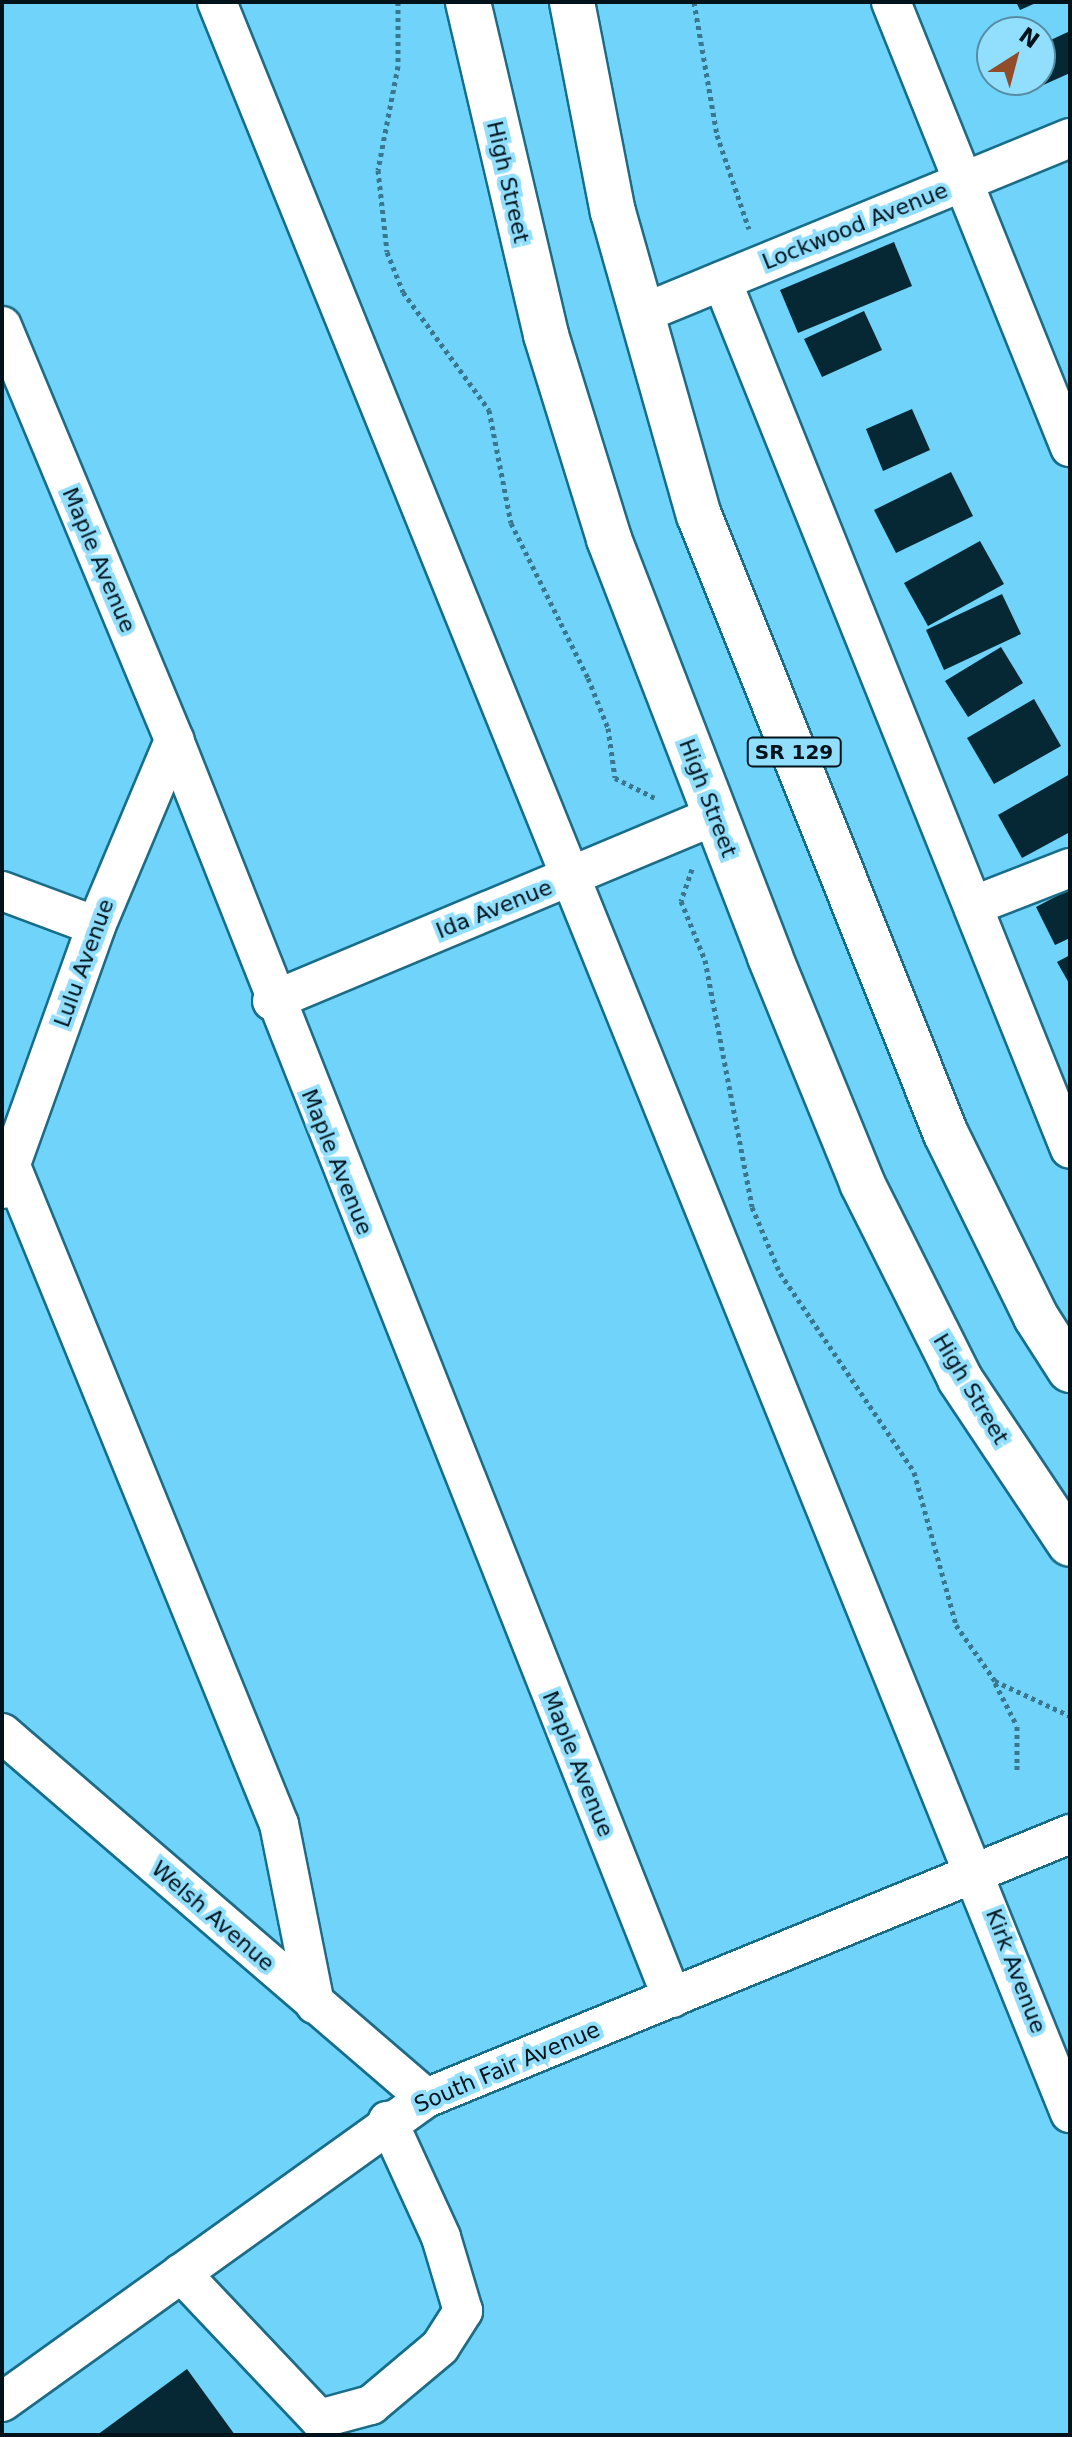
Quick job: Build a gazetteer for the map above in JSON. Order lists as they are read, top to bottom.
{
  "streets": {
    "highway": ["High Street", "SR 129"],
    "street": [
      "Lockwood Avenue",
      "Maple Avenue",
      "Ida Avenue",
      "Lulu Avenue",
      "Welsh Avenue",
      "Kirk Avenue",
      "South Fair Avenue"
    ]
  },
  "crossings": [
    ["High Street", "Ida Avenue"],
    ["Lockwood Avenue", "SR 129"],
    ["Maple Avenue", "Ida Avenue"],
    ["Maple Avenue", "Lulu Avenue"],
    ["Maple Avenue", "South Fair Avenue"],
    ["Ida Avenue", "Kirk Avenue"],
    ["Welsh Avenue", "South Fair Avenue"],
    ["Kirk Avenue", "South Fair Avenue"]
  ],
  "north": "top right"
}
